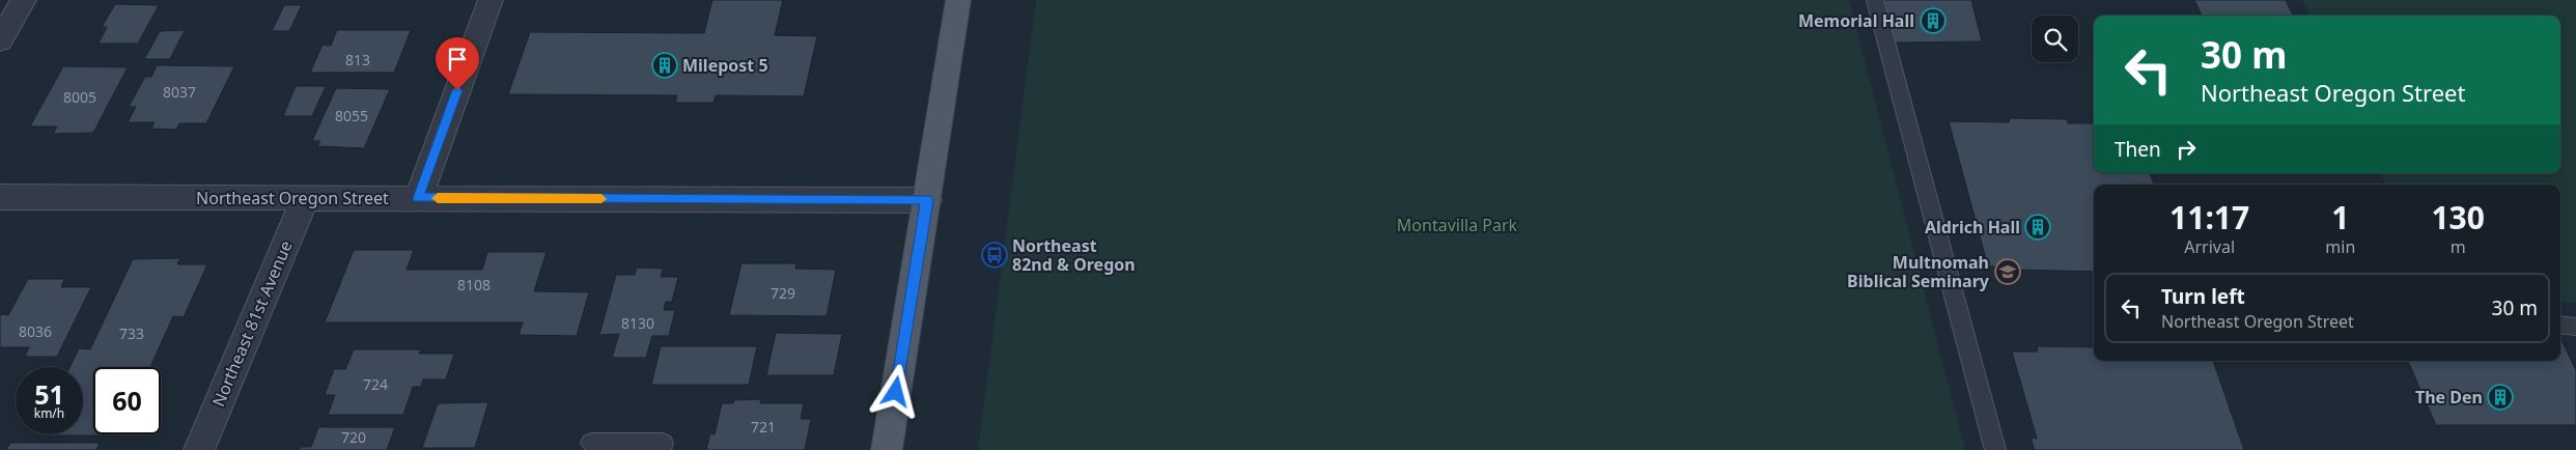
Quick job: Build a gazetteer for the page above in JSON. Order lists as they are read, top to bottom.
{
  "streets": {
    "street": ["Northeast Oregon Street", "Northeast 81st Avenue"]
  },
  "crossings": [
    ["Northeast Oregon Street", "Northeast 81st Avenue"]
  ],
  "parks": ["Montavilla Park"],
  "places": {
    "building": [
      "Memorial Hall",
      "Milepost 5",
      "Aldrich Hall",
      "The Den"
    ],
    "bus stop": ["Northeast 82nd & Oregon"],
    "school or university": ["Multnomah Biblical Seminary"]
  },
  "house_numbers": [
    "813",
    "8037",
    "8005",
    "8055",
    "8108",
    "729",
    "8130",
    "8036",
    "733",
    "724",
    "721",
    "720"
  ],
  "page": {
    "turn": ["30 m", "Northeast Oregon Street"],
    "then": "Then",
    "eta": [
      "11:17",
      "Arrival",
      "1",
      "min",
      "130",
      "m"
    ],
    "list": [
      {
        "name": "Turn left",
        "note": "Northeast Oregon Street",
        "value": "30 m"
      }
    ],
    "speed": "51 km/h",
    "limit": "60"
  }
}
